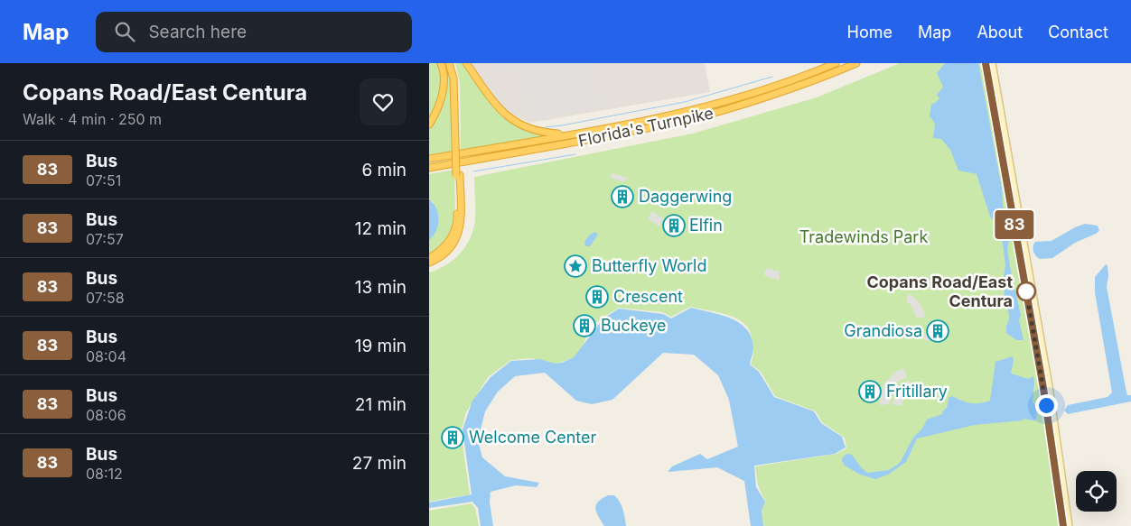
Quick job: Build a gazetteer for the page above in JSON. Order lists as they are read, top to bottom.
{
  "streets": {
    "highway": ["Florida's Turnpike"]
  },
  "parks": ["Tradewinds Park"],
  "places": {
    "building": [
      "Daggerwing",
      "Elfin",
      "Crescent",
      "Buckeye",
      "Grandiosa",
      "Fritillary",
      "Welcome Center"
    ],
    "place": ["Butterfly World"],
    "other": ["Copans Road/East Centura"]
  },
  "lines": ["bus line 83"],
  "page": {
    "header": "Map",
    "search": "Search here",
    "nav": [
      "Home",
      "Map",
      "About",
      "Contact"
    ],
    "heading": ["Copans Road/East Centura", "Walk · 4 min · 250 m"],
    "on_map": "83",
    "list": [
      {
        "mark": "83",
        "name": "Bus",
        "note": "07:51",
        "value": "6 min"
      },
      {
        "mark": "83",
        "name": "Bus",
        "note": "07:57",
        "value": "12 min"
      },
      {
        "mark": "83",
        "name": "Bus",
        "note": "07:58",
        "value": "13 min"
      },
      {
        "mark": "83",
        "name": "Bus",
        "note": "08:04",
        "value": "19 min"
      },
      {
        "mark": "83",
        "name": "Bus",
        "note": "08:06",
        "value": "21 min"
      },
      {
        "mark": "83",
        "name": "Bus",
        "note": "08:12",
        "value": "27 min"
      }
    ]
  }
}
